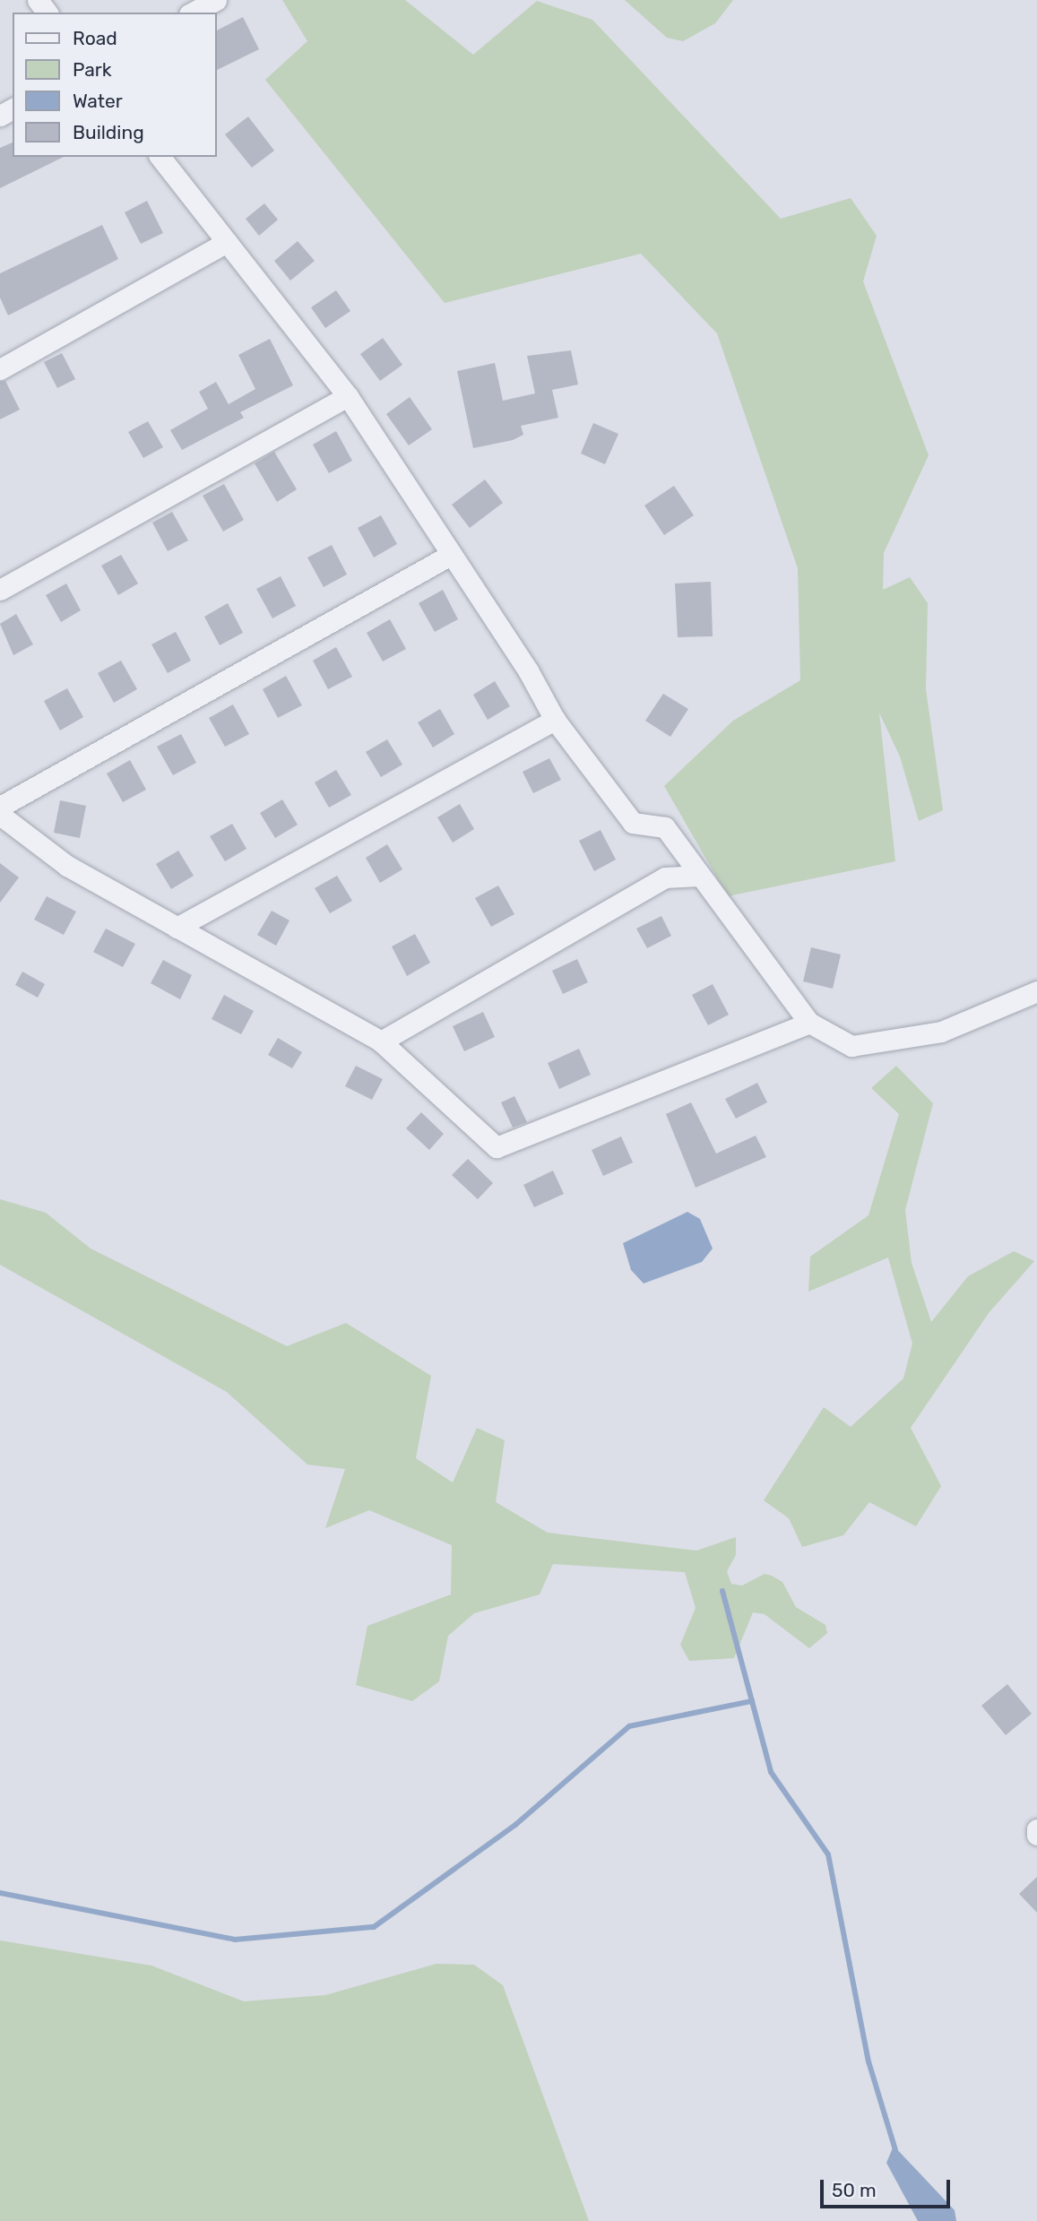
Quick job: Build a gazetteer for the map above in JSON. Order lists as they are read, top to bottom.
{
  "legend": [
    "Road",
    "Park",
    "Water",
    "Building"
  ],
  "scale_bar": "50 m"
}
